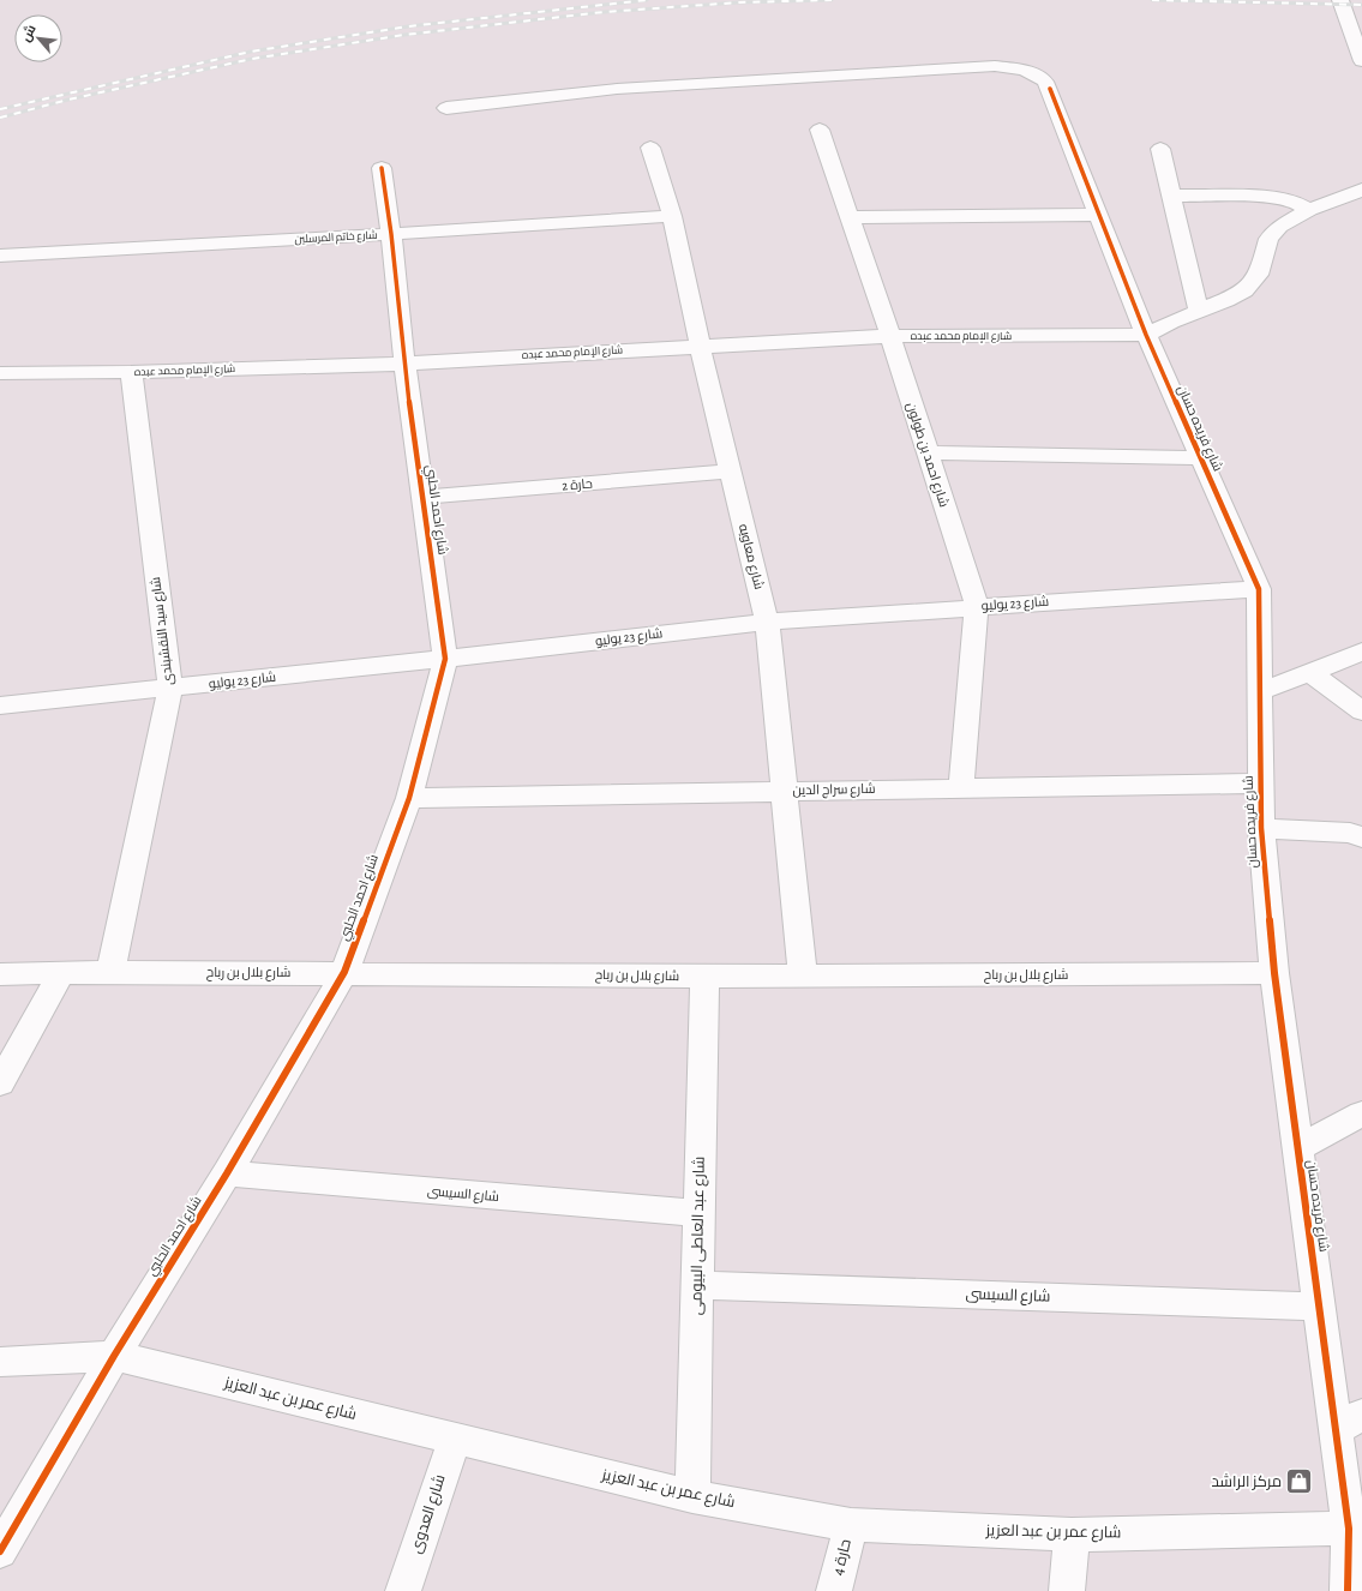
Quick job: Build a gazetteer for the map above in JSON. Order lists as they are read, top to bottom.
{
  "streets": {
    "street": [
      "شارع خاتم المرسلين",
      "شارع الإمام محمد عبده",
      "شارع فريده حسان",
      "شارع احمد بن طولون",
      "حارة 2",
      "شارع احمد الحلبي",
      "شارع معاويه",
      "شارع 23 يوليو",
      "شارع سيد النقشبندى",
      "شارع سراج الدين",
      "شارع بلال بن رباح",
      "شارع السيسى",
      "شارع عبد العاطى البيومى",
      "شارع عمر بن عبد العزيز",
      "شارع العدوى",
      "حارة 4"
    ]
  },
  "crossings": [
    ["شارع خاتم المرسلين", "شارع احمد الحلبي"],
    ["شارع خاتم المرسلين", "شارع معاويه"],
    ["شارع الإمام محمد عبده", "شارع فريده حسان"],
    ["شارع الإمام محمد عبده", "شارع احمد بن طولون"],
    ["شارع الإمام محمد عبده", "شارع احمد الحلبي"],
    ["شارع الإمام محمد عبده", "شارع معاويه"],
    ["شارع الإمام محمد عبده", "شارع سيد النقشبندى"],
    ["شارع فريده حسان", "شارع 23 يوليو"],
    ["شارع فريده حسان", "شارع سراج الدين"],
    ["شارع فريده حسان", "شارع بلال بن رباح"],
    ["شارع فريده حسان", "شارع السيسى"],
    ["شارع فريده حسان", "شارع عمر بن عبد العزيز"],
    ["شارع احمد بن طولون", "شارع 23 يوليو"],
    ["شارع احمد بن طولون", "شارع سراج الدين"],
    ["حارة 2", "شارع احمد الحلبي"],
    ["حارة 2", "شارع معاويه"],
    ["شارع احمد الحلبي", "شارع 23 يوليو"],
    ["شارع احمد الحلبي", "شارع سراج الدين"],
    ["شارع احمد الحلبي", "شارع بلال بن رباح"],
    ["شارع احمد الحلبي", "شارع السيسى"],
    ["شارع احمد الحلبي", "شارع عمر بن عبد العزيز"],
    ["شارع معاويه", "شارع 23 يوليو"],
    ["شارع معاويه", "شارع سراج الدين"],
    ["شارع معاويه", "شارع بلال بن رباح"],
    ["شارع 23 يوليو", "شارع سيد النقشبندى"],
    ["شارع سيد النقشبندى", "شارع بلال بن رباح"],
    ["شارع بلال بن رباح", "شارع عبد العاطى البيومى"],
    ["شارع السيسى", "شارع عبد العاطى البيومى"],
    ["شارع عبد العاطى البيومى", "شارع عمر بن عبد العزيز"],
    ["شارع عمر بن عبد العزيز", "شارع العدوى"],
    ["شارع عمر بن عبد العزيز", "حارة 4"]
  ],
  "places": {
    "shop": ["مركز الراشد"]
  },
  "north": "top left"
}
